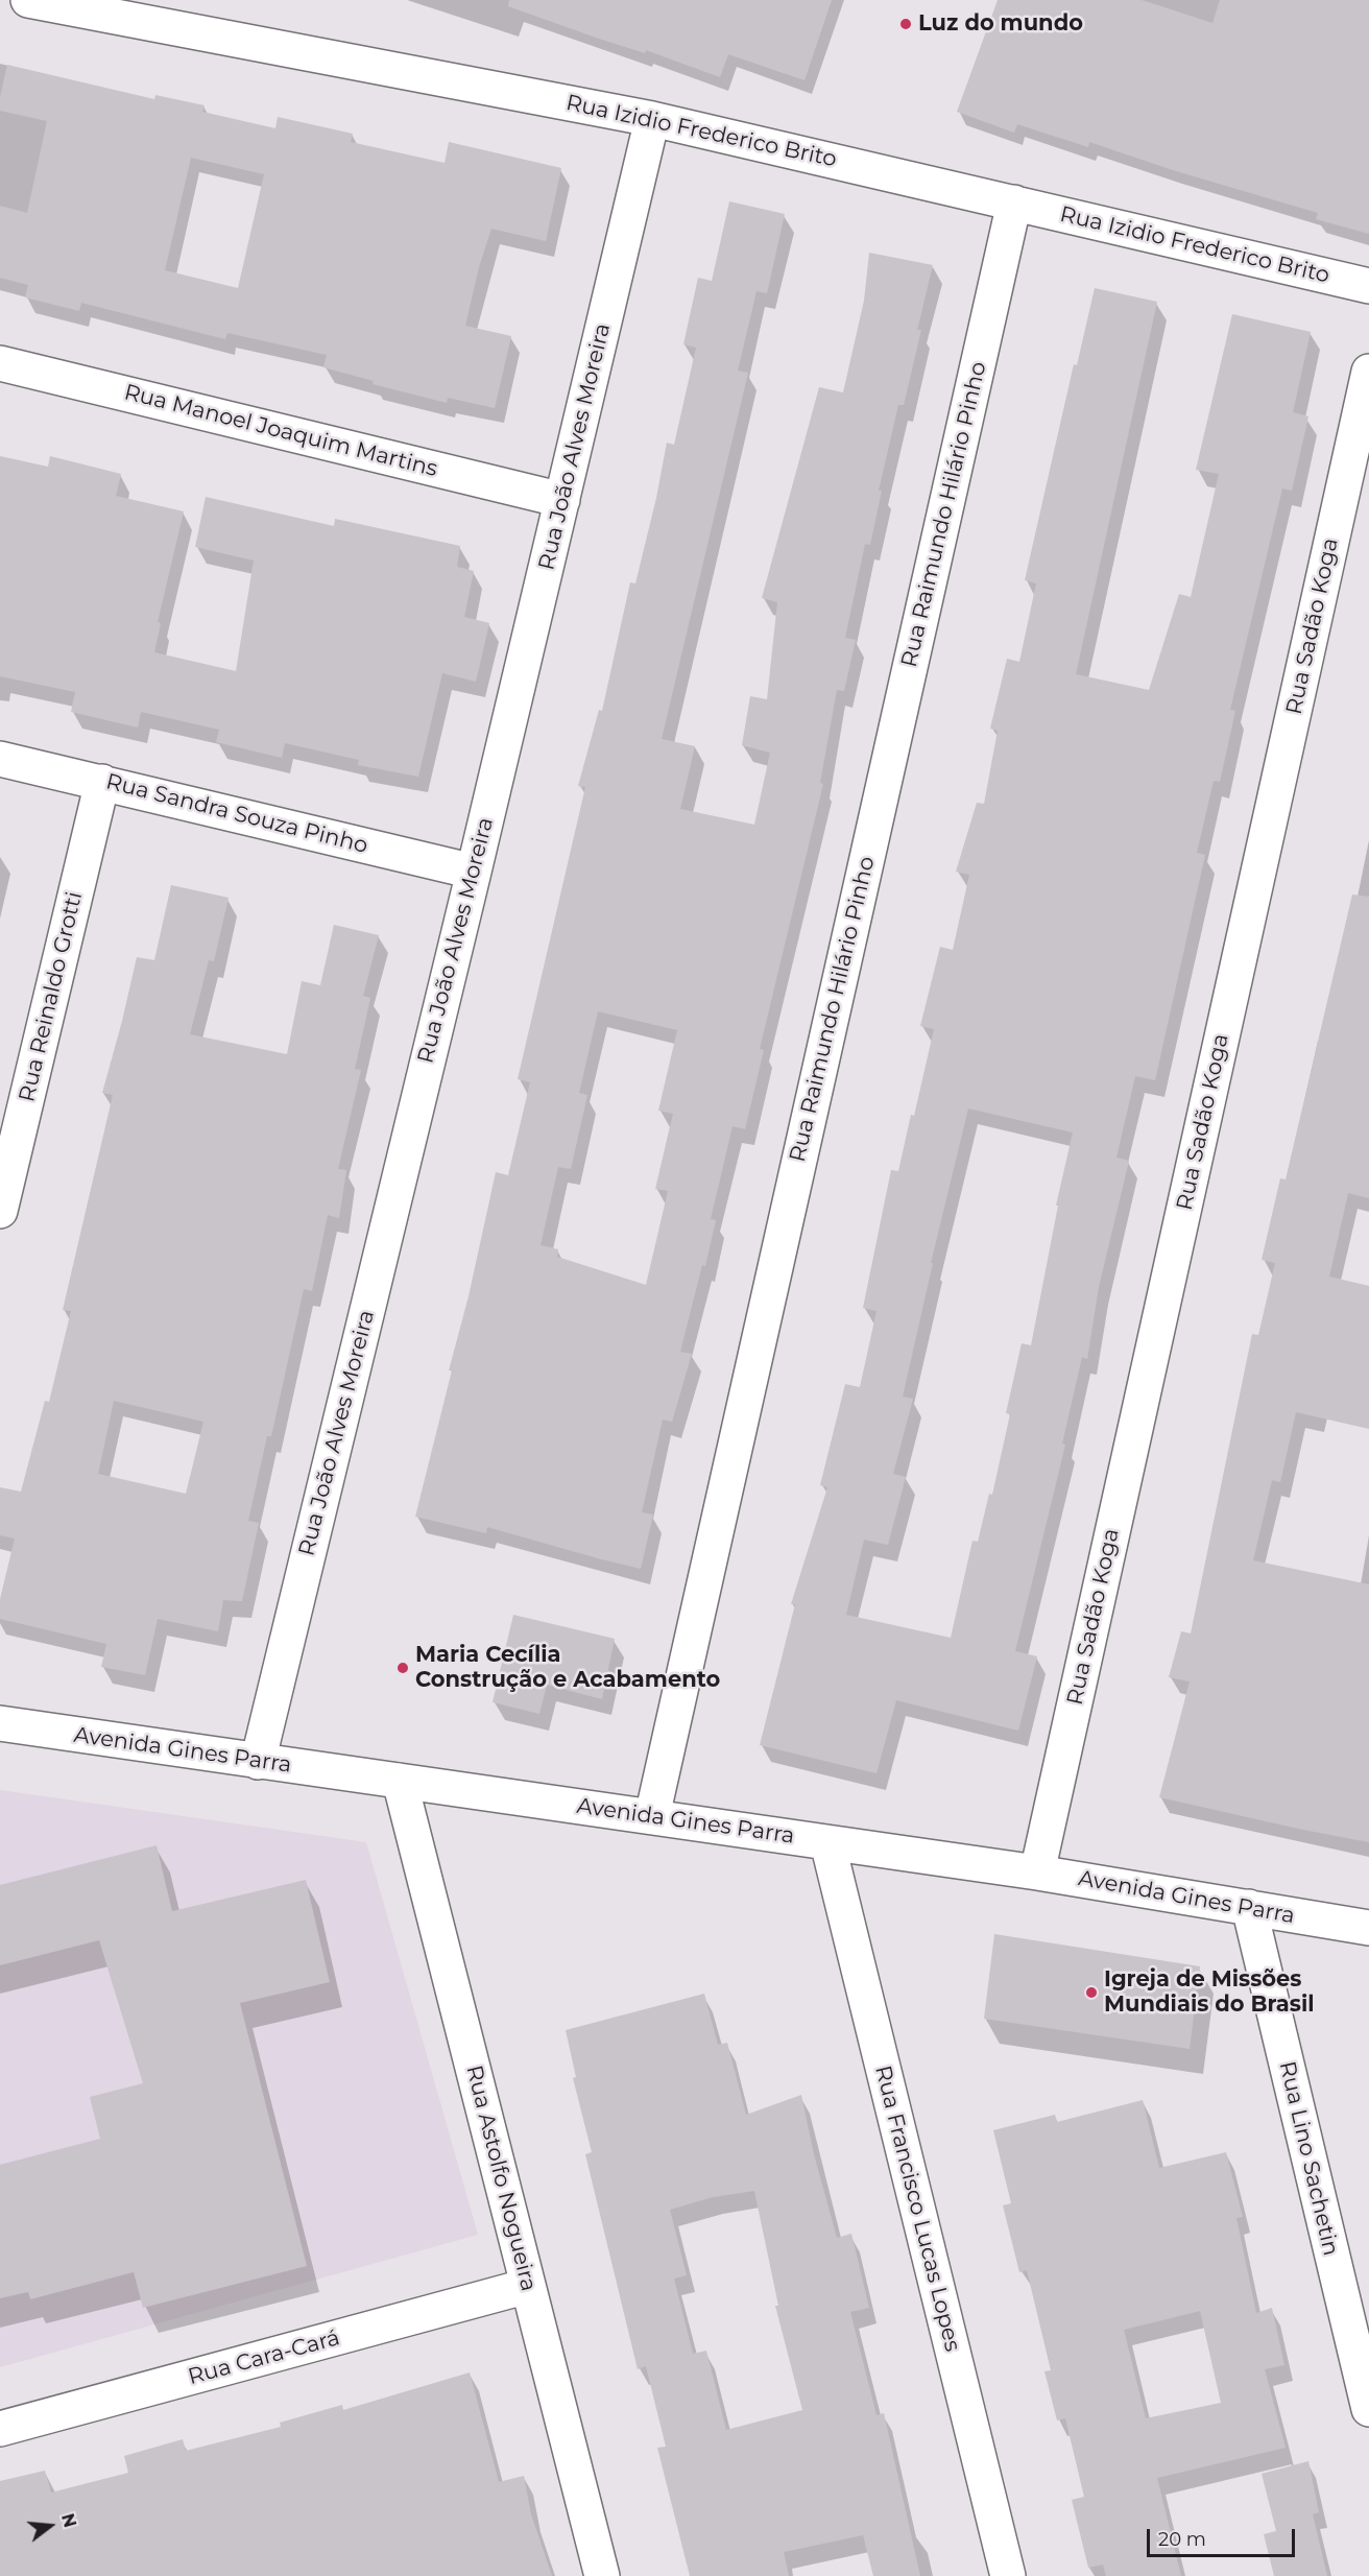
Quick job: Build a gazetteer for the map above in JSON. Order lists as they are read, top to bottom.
{
  "streets": {
    "street": [
      "Rua Izidio Frederico Brito",
      "Rua Manoel Joaquim Martins",
      "Rua João Alves Moreira",
      "Rua Raimundo Hilário Pinho",
      "Rua Sadão Koga",
      "Rua Sandra Souza Pinho",
      "Rua Reinaldo Grotti",
      "Avenida Gines Parra",
      "Rua Lino Sachetin",
      "Rua Astolfo Nogueira",
      "Rua Francisco Lucas Lopes",
      "Rua Cara-Cará"
    ]
  },
  "crossings": [
    ["Rua Izidio Frederico Brito", "Rua João Alves Moreira"],
    ["Rua Izidio Frederico Brito", "Rua Raimundo Hilário Pinho"],
    ["Rua Manoel Joaquim Martins", "Rua João Alves Moreira"],
    ["Rua João Alves Moreira", "Rua Sandra Souza Pinho"],
    ["Rua João Alves Moreira", "Avenida Gines Parra"],
    ["Rua Raimundo Hilário Pinho", "Avenida Gines Parra"],
    ["Rua Sadão Koga", "Avenida Gines Parra"],
    ["Rua Sandra Souza Pinho", "Rua Reinaldo Grotti"],
    ["Avenida Gines Parra", "Rua Lino Sachetin"],
    ["Avenida Gines Parra", "Rua Astolfo Nogueira"],
    ["Avenida Gines Parra", "Rua Francisco Lucas Lopes"],
    ["Rua Astolfo Nogueira", "Rua Cara-Cará"]
  ],
  "places": ["Luz do mundo", "Maria Cecília Construção e Acabamento", "Igreja de Missões Mundiais do Brasil"],
  "scale_bar": "20 m",
  "north": "right"
}
